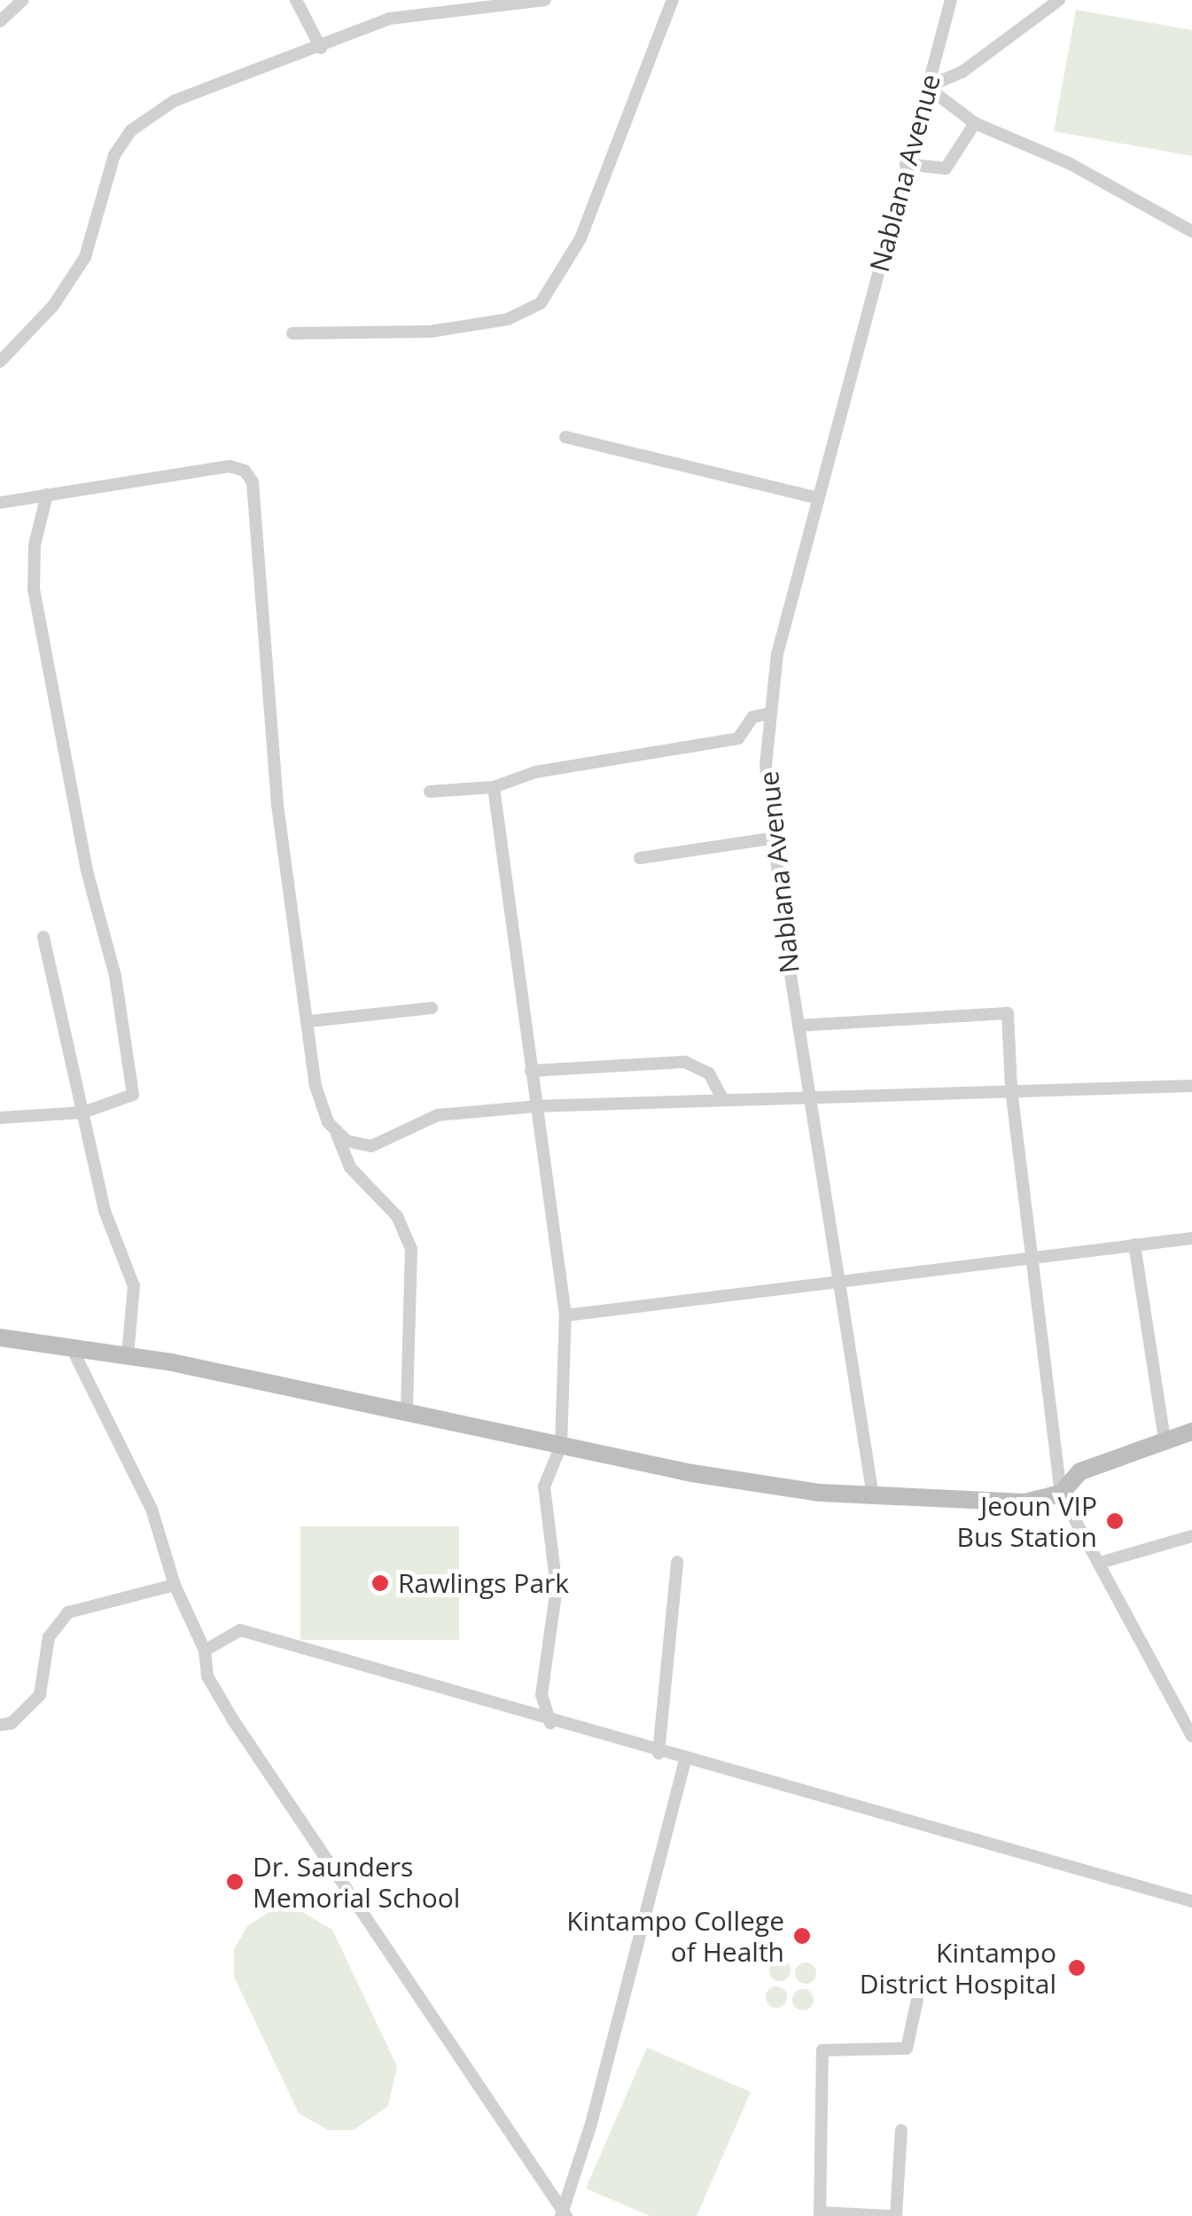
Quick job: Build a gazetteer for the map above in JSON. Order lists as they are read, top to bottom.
{
  "streets": {
    "street": ["Nablana Avenue"]
  },
  "places": [
    "Jeoun VIP Bus Station",
    "Rawlings Park",
    "Dr. Saunders Memorial School",
    "Kintampo College of Health",
    "Kintampo District Hospital"
  ]
}
